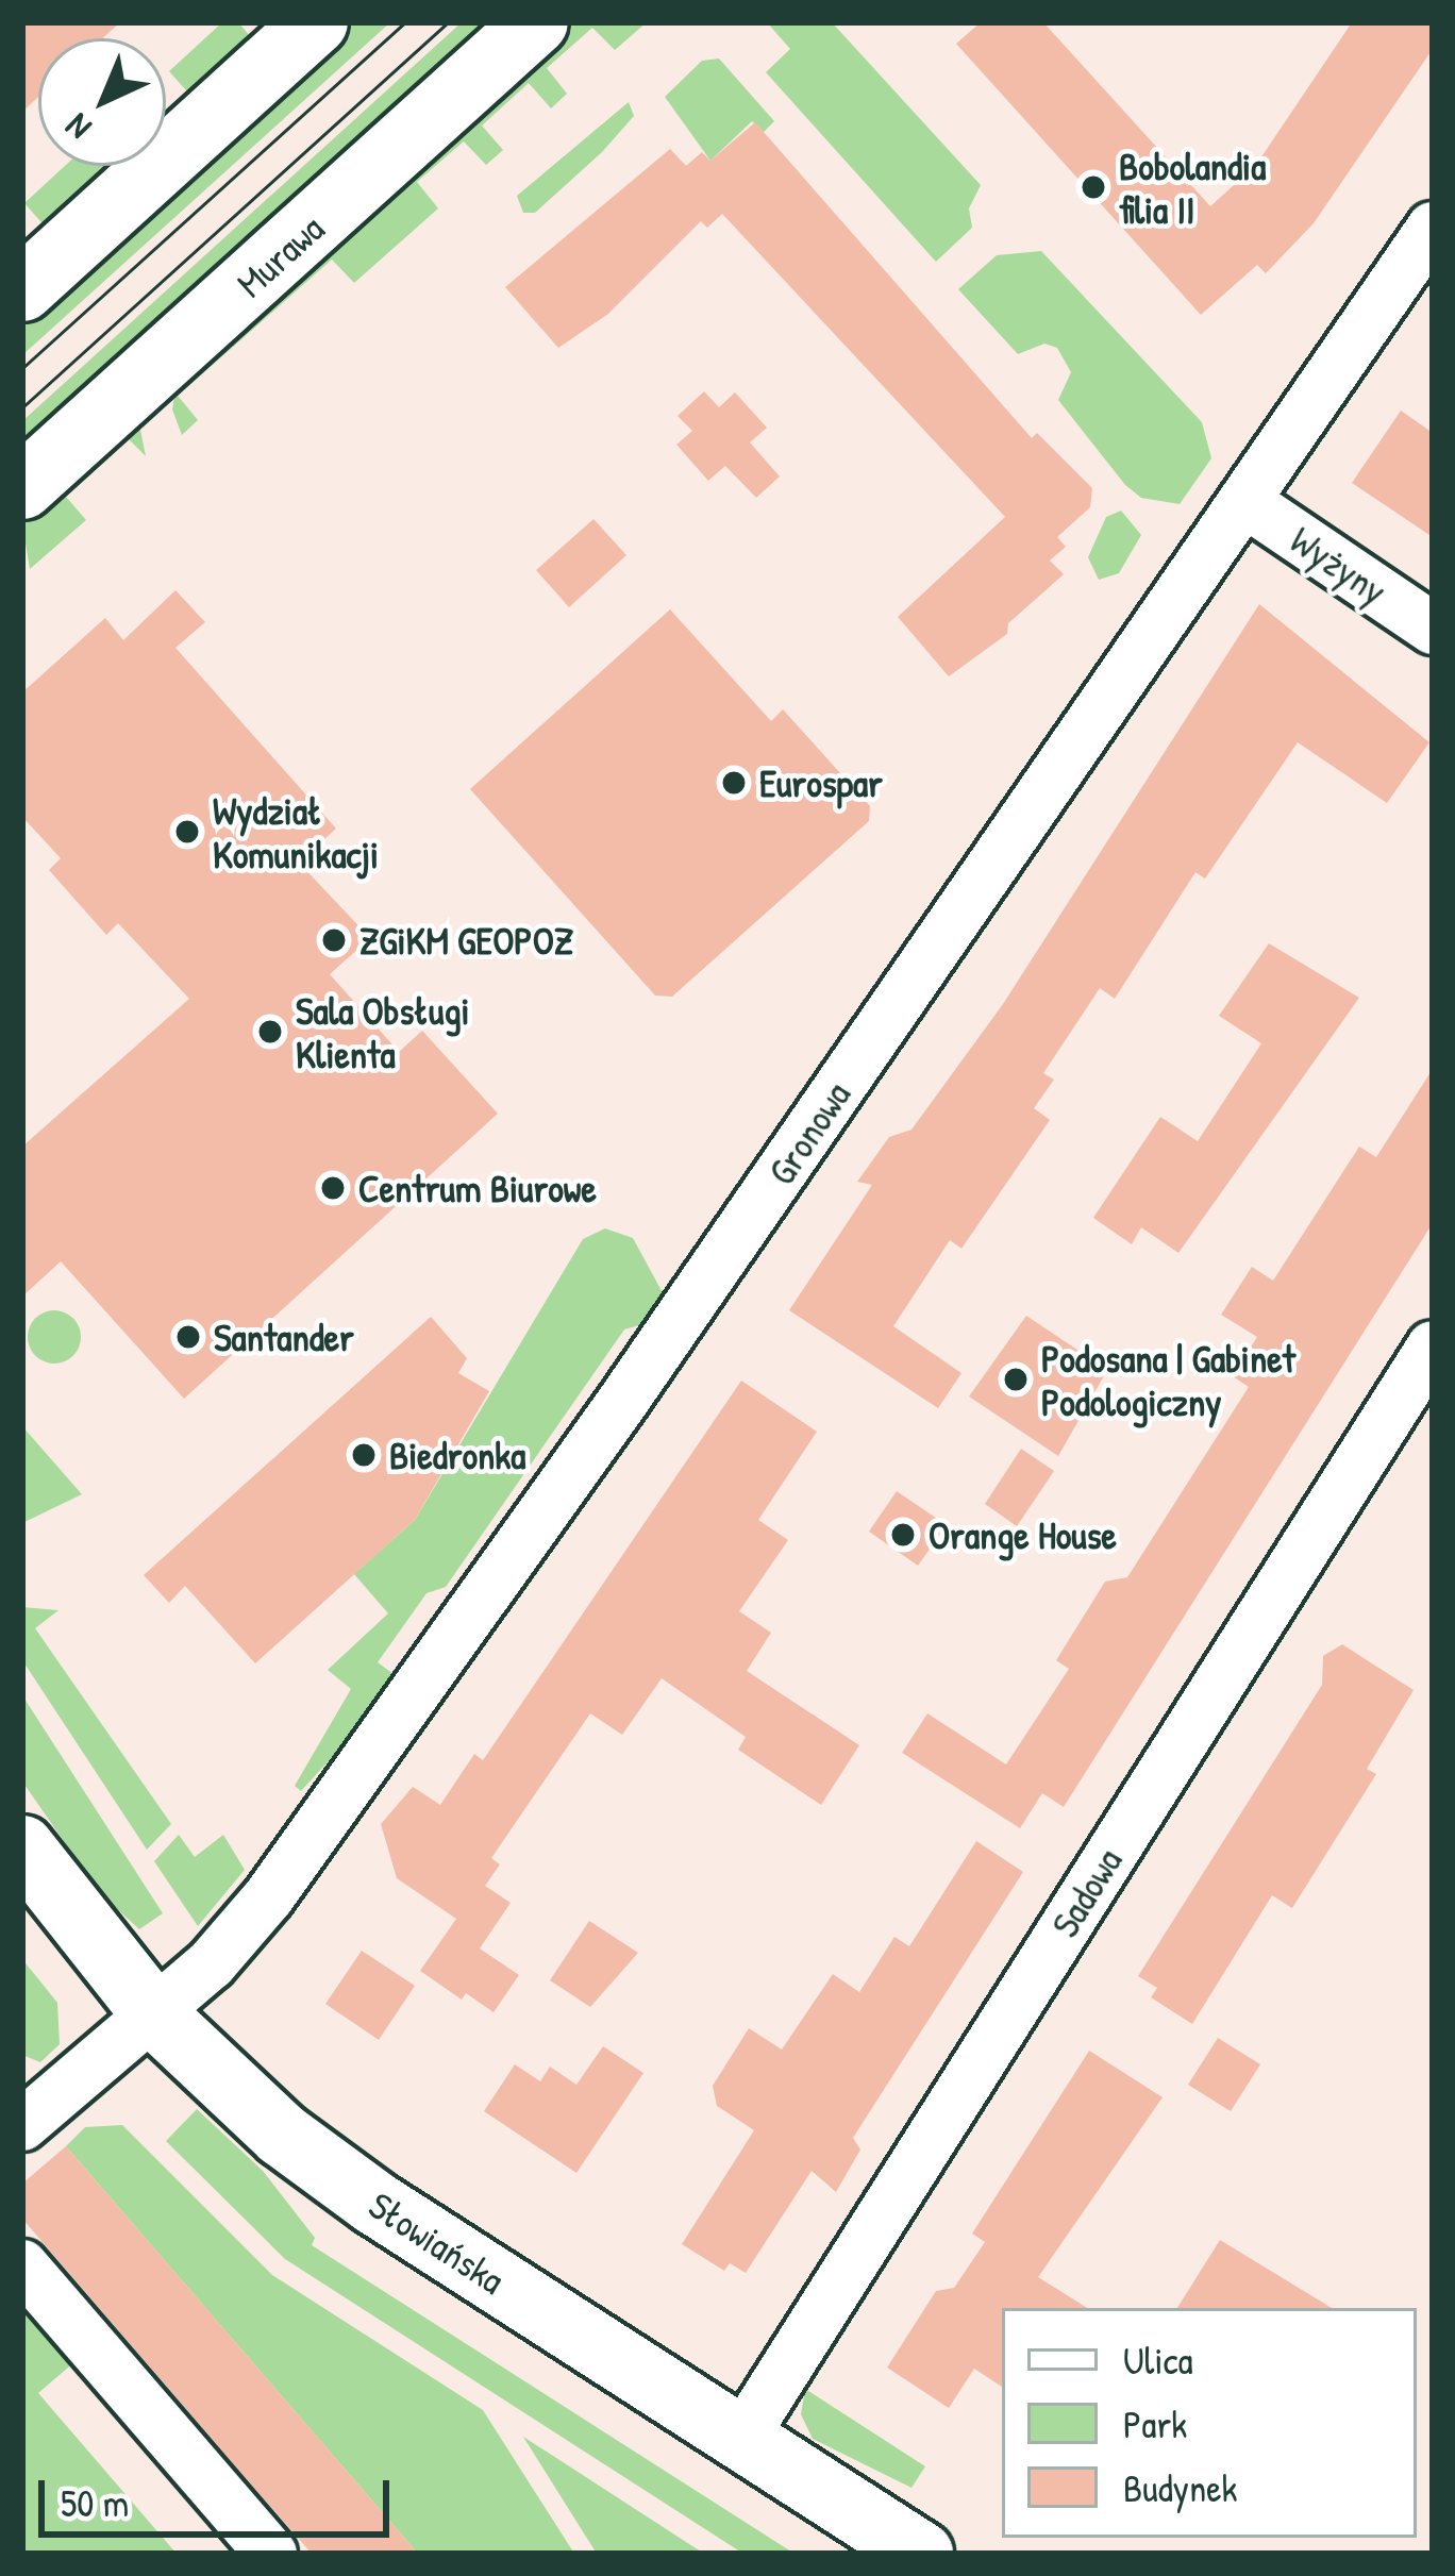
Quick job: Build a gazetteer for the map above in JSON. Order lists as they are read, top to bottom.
{
  "streets": {
    "street": [
      "Murawa",
      "Wyżyny",
      "Gronowa",
      "Sadowa",
      "Słowiańska"
    ]
  },
  "crossings": [
    ["Wyżyny", "Gronowa"],
    ["Gronowa", "Słowiańska"],
    ["Sadowa", "Słowiańska"]
  ],
  "places": [
    "Bobolandia filia II",
    "Eurospar",
    "Wydział Komunikacji",
    "ZGiKM GEOPOZ",
    "Sala Obsługi Klienta",
    "Centrum Biurowe",
    "Santander",
    "Podosana | Gabinet Podologiczny",
    "Biedronka",
    "Orange House"
  ],
  "legend": ["Ulica", "Park", "Budynek"],
  "scale_bar": "50 m",
  "north": "bottom left"
}
